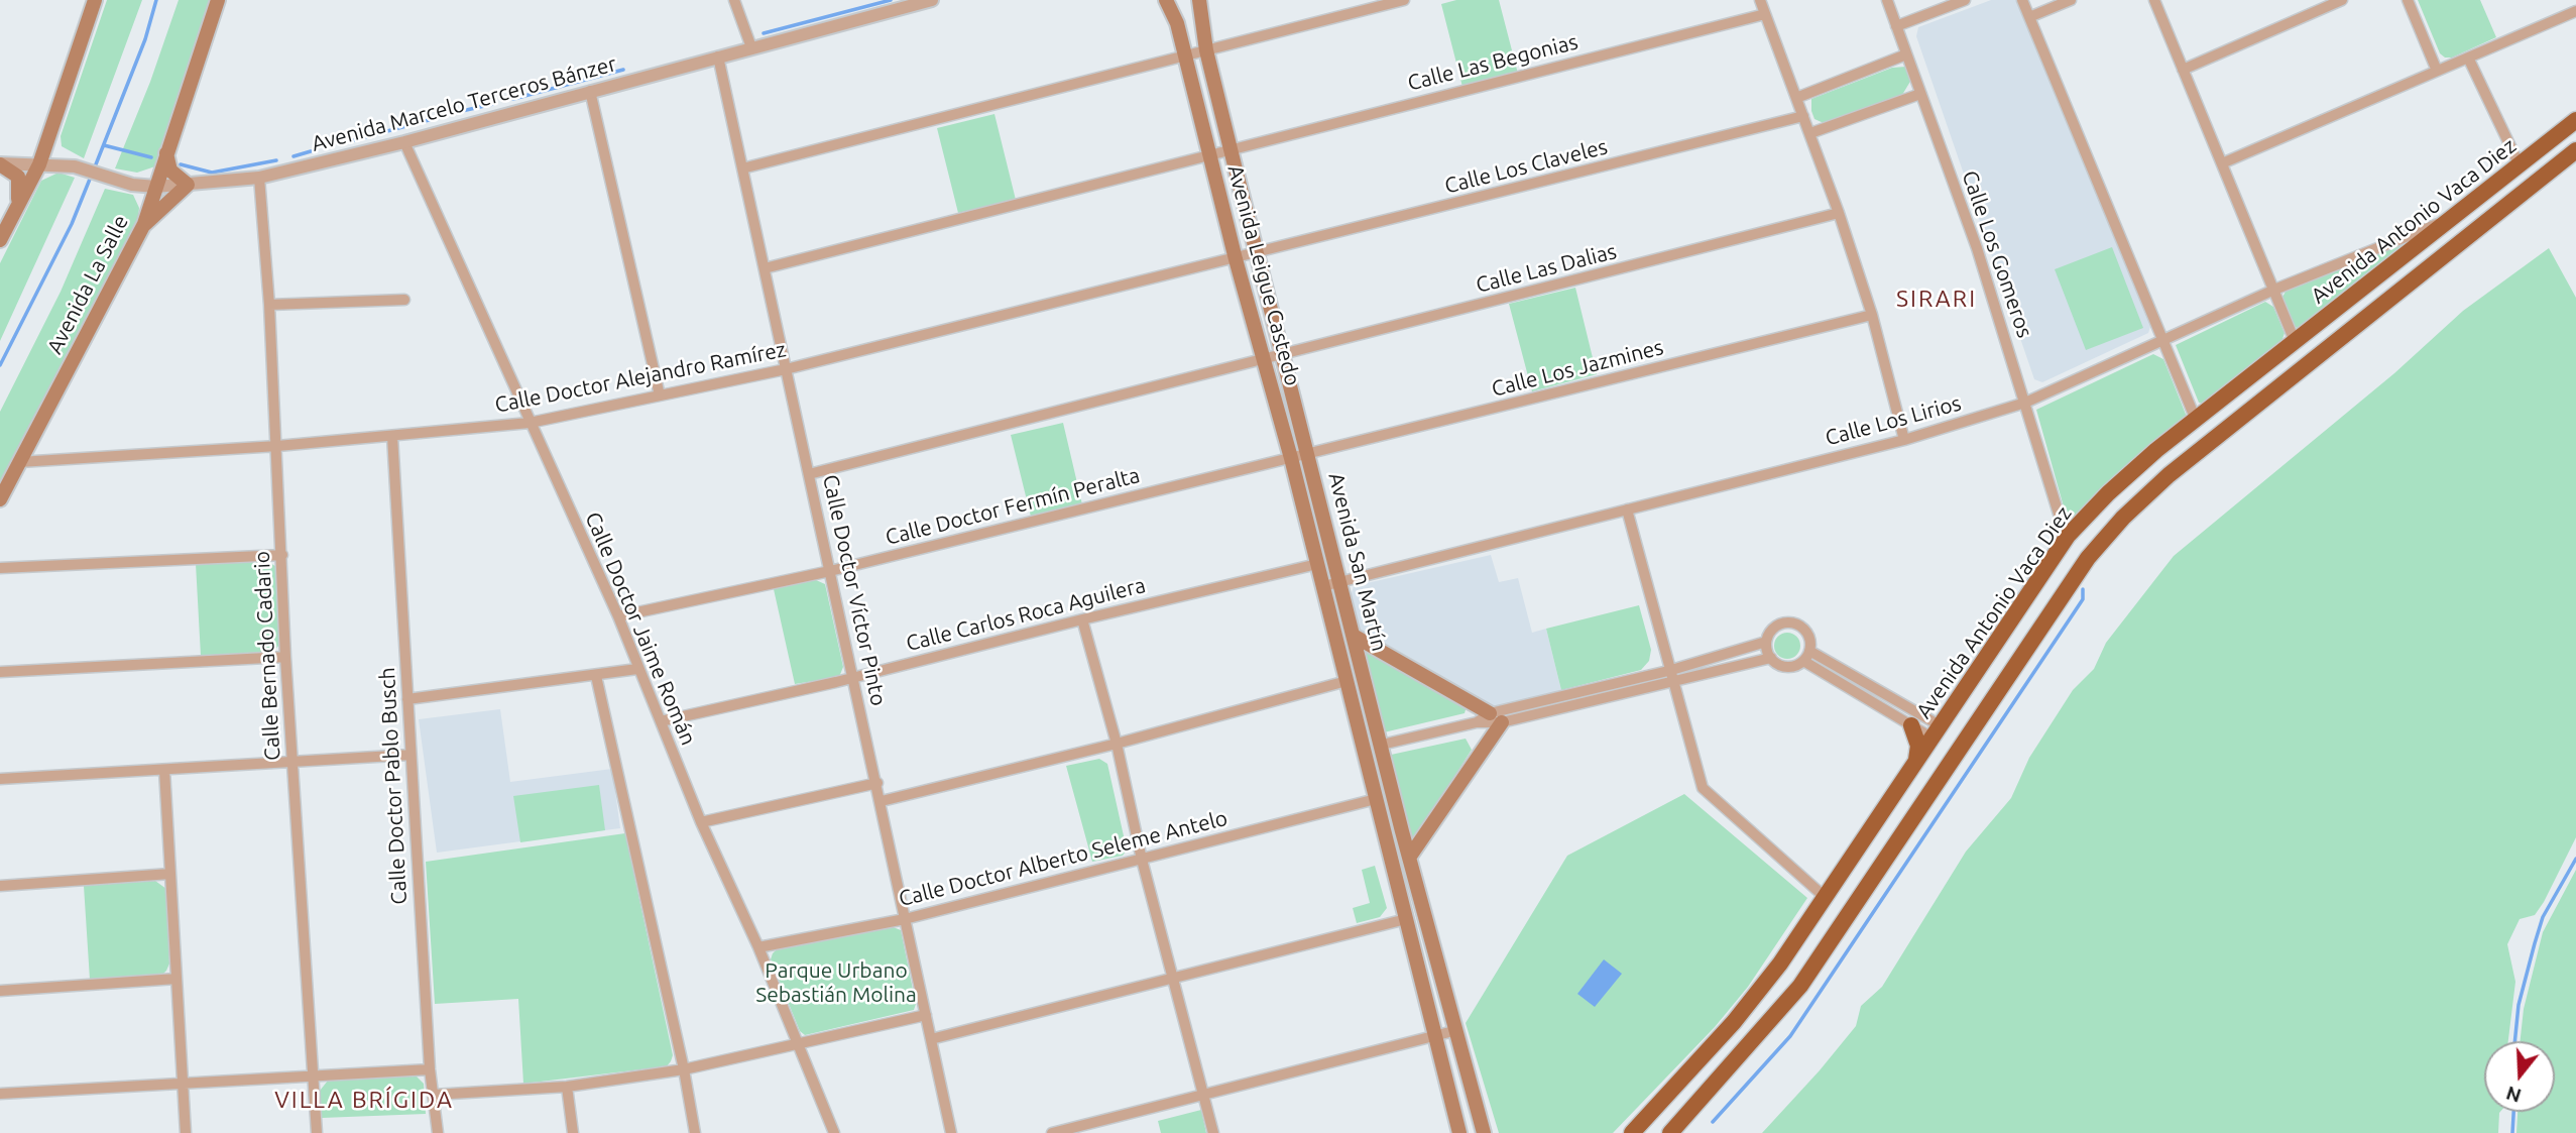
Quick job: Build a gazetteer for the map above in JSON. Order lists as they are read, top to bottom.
{
  "streets": {
    "highway": ["Avenida Antonio Vaca Diez"],
    "main road": ["Avenida Leigue Castedo", "Avenida La Salle", "Avenida San Martín"],
    "street": [
      "Calle Las Begonias",
      "Avenida Marcelo Terceros Bánzer",
      "Calle Los Claveles",
      "Calle Los Gomeros",
      "Calle Las Dalias",
      "Calle Los Jazmines",
      "Calle Doctor Alejandro Ramírez",
      "Calle Los Lirios",
      "Calle Doctor Fermín Peralta",
      "Calle Doctor Víctor Pinto",
      "Calle Carlos Roca Aguilera",
      "Calle Doctor Jaime Román",
      "Calle Bernado Cadario",
      "Calle Doctor Pablo Busch",
      "Calle Doctor Alberto Seleme Antelo"
    ]
  },
  "crossings": [
    ["Calle Las Begonias", "Avenida Leigue Castedo"],
    ["Calle Las Begonias", "Avenida San Martín"],
    ["Calle Las Begonias", "Calle Doctor Víctor Pinto"],
    ["Avenida Marcelo Terceros Bánzer", "Avenida La Salle"],
    ["Avenida Marcelo Terceros Bánzer", "Calle Doctor Víctor Pinto"],
    ["Avenida Marcelo Terceros Bánzer", "Calle Doctor Jaime Román"],
    ["Avenida Marcelo Terceros Bánzer", "Calle Bernado Cadario"],
    ["Calle Los Claveles", "Calle Doctor Alejandro Ramírez"],
    ["Calle Los Claveles", "Avenida San Martín"],
    ["Avenida Antonio Vaca Diez", "Calle Los Lirios"],
    ["Calle Los Gomeros", "Calle Los Lirios"],
    ["Calle Las Dalias", "Avenida Leigue Castedo"],
    ["Calle Las Dalias", "Avenida San Martín"],
    ["Calle Las Dalias", "Calle Doctor Víctor Pinto"],
    ["Avenida Leigue Castedo", "Calle Los Jazmines"],
    ["Avenida Leigue Castedo", "Calle Doctor Alejandro Ramírez"],
    ["Avenida Leigue Castedo", "Calle Doctor Fermín Peralta"],
    ["Avenida Leigue Castedo", "Avenida San Martín"],
    ["Avenida Leigue Castedo", "Calle Carlos Roca Aguilera"],
    ["Avenida La Salle", "Calle Doctor Alejandro Ramírez"],
    ["Calle Los Jazmines", "Calle Doctor Fermín Peralta"],
    ["Calle Los Jazmines", "Avenida San Martín"],
    ["Calle Doctor Alejandro Ramírez", "Avenida San Martín"],
    ["Calle Doctor Alejandro Ramírez", "Calle Doctor Víctor Pinto"],
    ["Calle Doctor Alejandro Ramírez", "Calle Doctor Jaime Román"],
    ["Calle Doctor Alejandro Ramírez", "Calle Bernado Cadario"],
    ["Calle Doctor Alejandro Ramírez", "Calle Doctor Pablo Busch"],
    ["Calle Los Lirios", "Avenida San Martín"],
    ["Calle Doctor Fermín Peralta", "Calle Doctor Víctor Pinto"],
    ["Calle Doctor Fermín Peralta", "Calle Doctor Jaime Román"],
    ["Avenida San Martín", "Calle Carlos Roca Aguilera"],
    ["Avenida San Martín", "Calle Doctor Alberto Seleme Antelo"],
    ["Calle Doctor Víctor Pinto", "Calle Carlos Roca Aguilera"],
    ["Calle Doctor Víctor Pinto", "Calle Doctor Alberto Seleme Antelo"],
    ["Calle Carlos Roca Aguilera", "Calle Doctor Jaime Román"],
    ["Calle Doctor Jaime Román", "Calle Doctor Alberto Seleme Antelo"]
  ],
  "districts": ["SIRARI", "VILLA BRÍGIDA"],
  "parks": ["Parque Urbano Sebastián Molina"],
  "north": "bottom"
}
